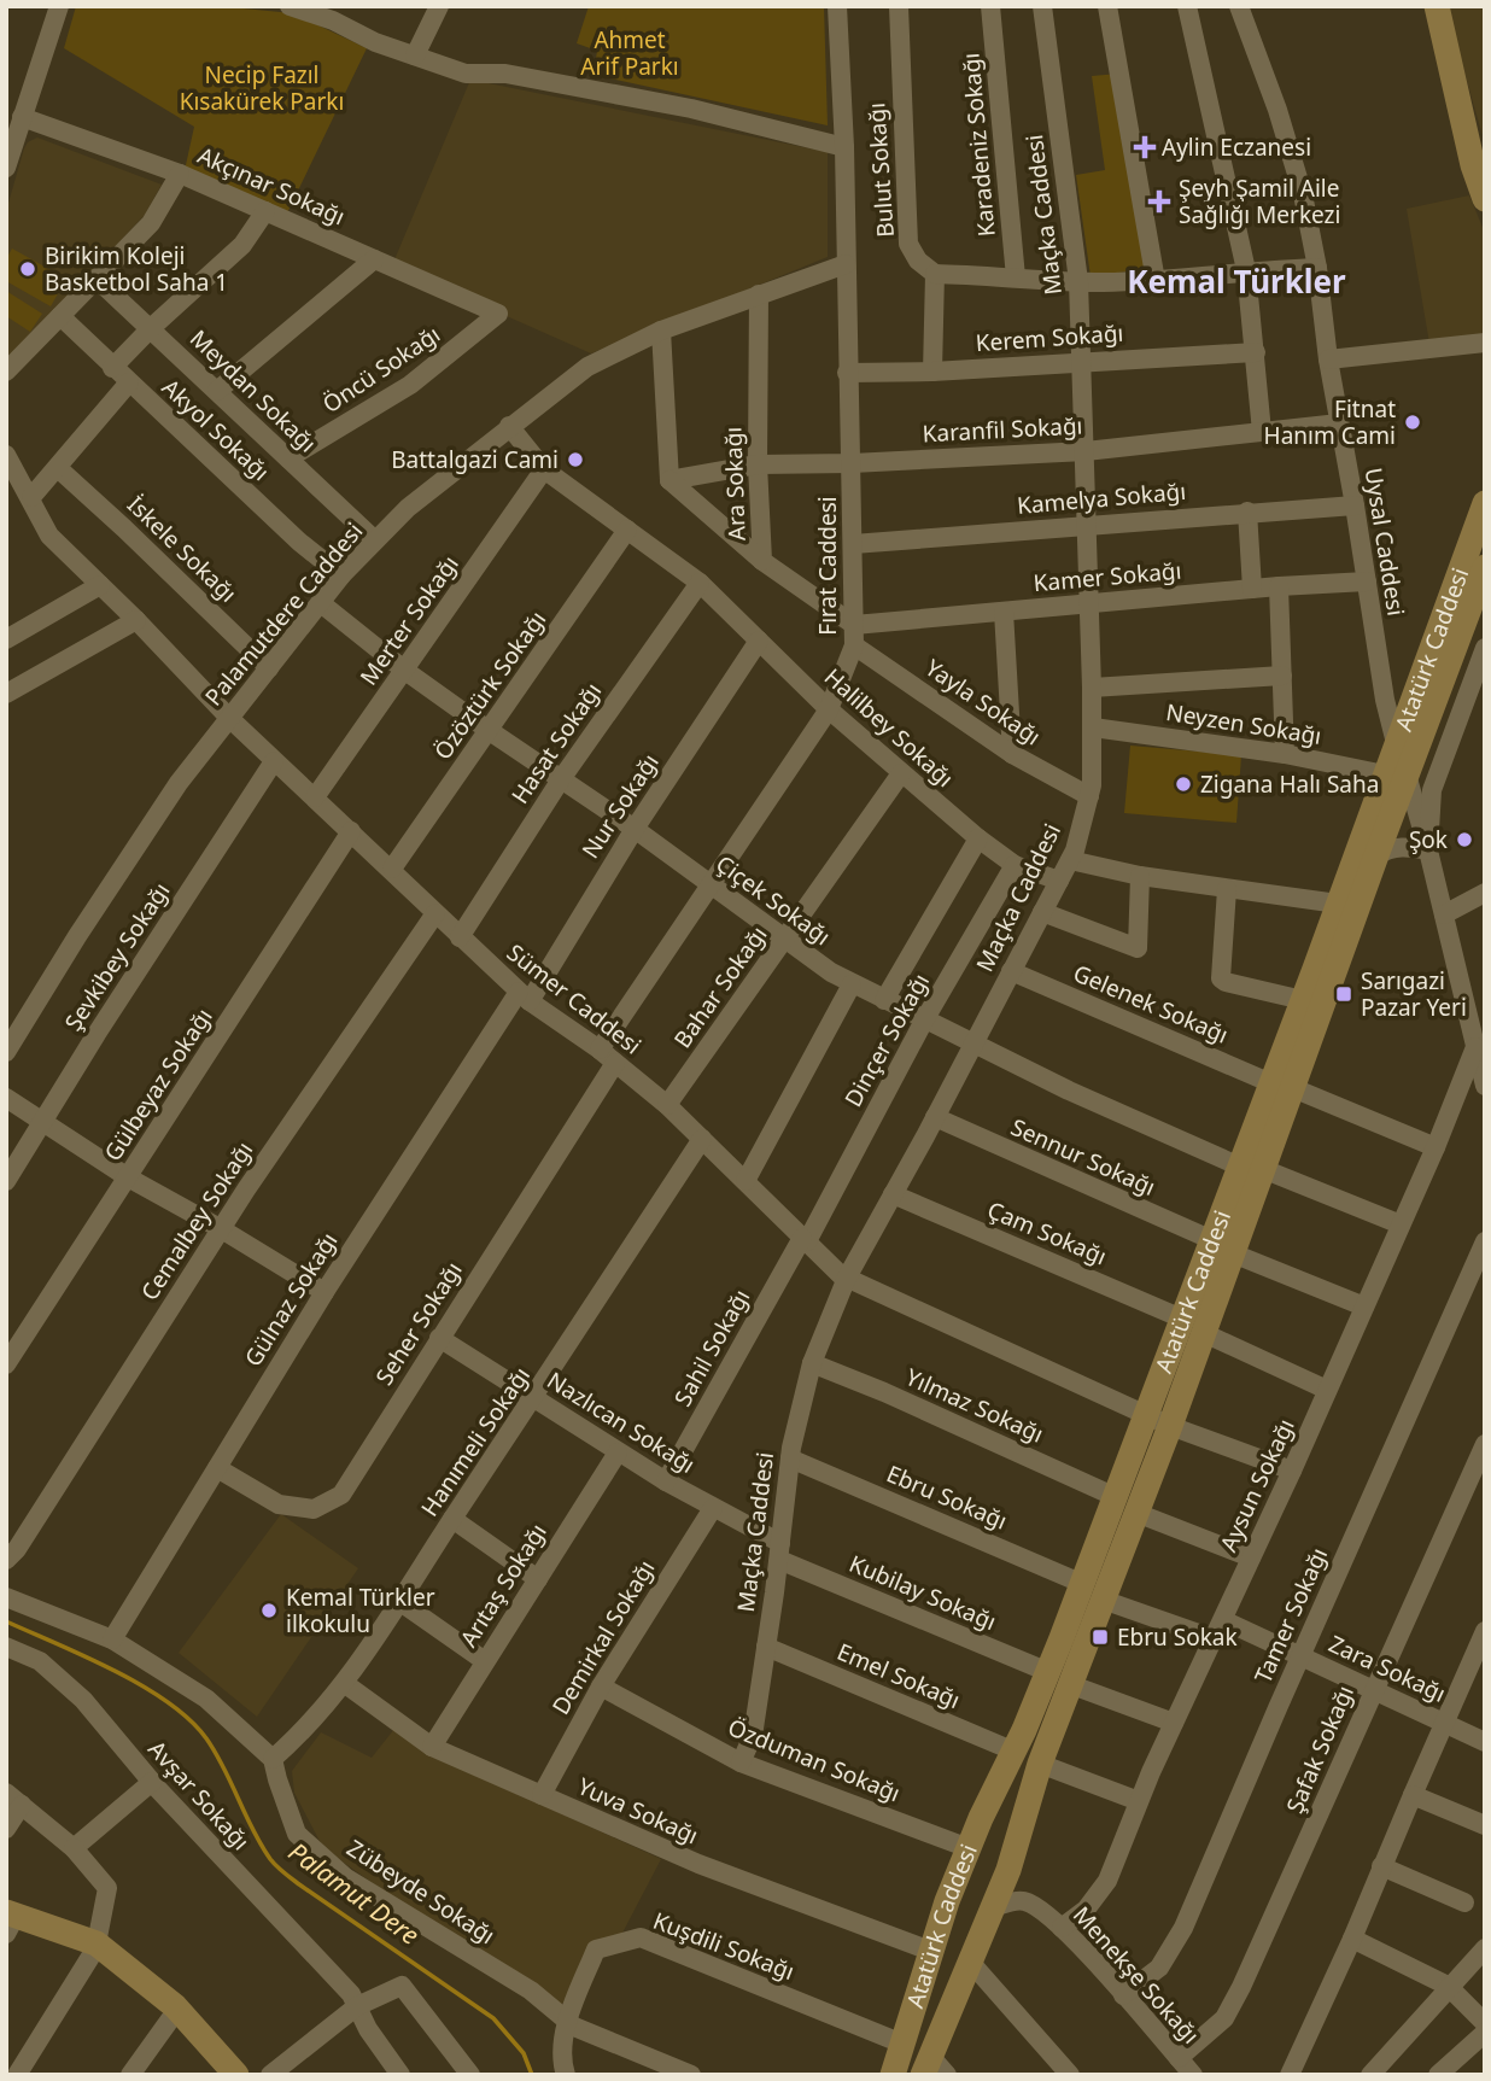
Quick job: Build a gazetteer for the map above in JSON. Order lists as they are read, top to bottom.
{
  "streets": {
    "main road": ["Atatürk Caddesi"],
    "street": [
      "Karadeniz Sokağı",
      "Bulut Sokağı",
      "Akçınar Sokağı",
      "Maçka Caddesi",
      "Kerem Sokağı",
      "Öncü Sokağı",
      "Meydan Sokağı",
      "Akyol Sokağı",
      "Karanfil Sokağı",
      "Ara Sokağı",
      "Kamelya Sokağı",
      "Uysal Caddesi",
      "İskele Sokağı",
      "Fırat Caddesi",
      "Kamer Sokağı",
      "Palamutdere Caddesi",
      "Merter Sokağı",
      "Özöztürk Sokağı",
      "Yayla Sokağı",
      "Neyzen Sokağı",
      "Halilbey Sokağı",
      "Hasat Sokağı",
      "Nur Sokağı",
      "Çiçek Sokağı",
      "Şevkibey Sokağı",
      "Bahar Sokağı",
      "Sümer Caddesi",
      "Gelenek Sokağı",
      "Dinçer Sokağı",
      "Gülbeyaz Sokağı",
      "Sennur Sokağı",
      "Cemalbey Sokağı",
      "Çam Sokağı",
      "Gülnaz Sokağı",
      "Seher Sokağı",
      "Sahil Sokağı",
      "Yılmaz Sokağı",
      "Nazlıcan Sokağı",
      "Hanımeli Sokağı",
      "Aysun Sokağı",
      "Ebru Sokağı",
      "Arıtaş Sokağı",
      "Kubilay Sokağı",
      "Tamer Sokağı",
      "Demirkal Sokağı",
      "Zara Sokağı",
      "Emel Sokağı",
      "Şafak Sokağı",
      "Özduman Sokağı",
      "Avşar Sokağı",
      "Yuva Sokağı",
      "Zübeyde Sokağı",
      "Kuşdili Sokağı",
      "Menekşe Sokağı"
    ]
  },
  "crossings": [
    ["Akçınar Sokağı", "Öncü Sokağı"],
    ["Maçka Caddesi", "Kerem Sokağı"],
    ["Maçka Caddesi", "Karanfil Sokağı"],
    ["Maçka Caddesi", "Kamelya Sokağı"],
    ["Maçka Caddesi", "Kamer Sokağı"],
    ["Maçka Caddesi", "Yayla Sokağı"],
    ["Maçka Caddesi", "Neyzen Sokağı"],
    ["Maçka Caddesi", "Halilbey Sokağı"],
    ["Maçka Caddesi", "Çiçek Sokağı"],
    ["Maçka Caddesi", "Sümer Caddesi"],
    ["Maçka Caddesi", "Gelenek Sokağı"],
    ["Maçka Caddesi", "Sennur Sokağı"],
    ["Maçka Caddesi", "Çam Sokağı"],
    ["Maçka Caddesi", "Yılmaz Sokağı"],
    ["Maçka Caddesi", "Nazlıcan Sokağı"],
    ["Maçka Caddesi", "Ebru Sokağı"],
    ["Maçka Caddesi", "Kubilay Sokağı"],
    ["Maçka Caddesi", "Emel Sokağı"],
    ["Maçka Caddesi", "Özduman Sokağı"],
    ["Kerem Sokağı", "Fırat Caddesi"],
    ["Öncü Sokağı", "Meydan Sokağı"],
    ["Meydan Sokağı", "Palamutdere Caddesi"],
    ["Akyol Sokağı", "Palamutdere Caddesi"],
    ["Karanfil Sokağı", "Ara Sokağı"],
    ["Karanfil Sokağı", "Uysal Caddesi"],
    ["Karanfil Sokağı", "Fırat Caddesi"],
    ["Ara Sokağı", "Fırat Caddesi"],
    ["Ara Sokağı", "Kamer Sokağı"],
    ["Ara Sokağı", "Palamutdere Caddesi"],
    ["Kamelya Sokağı", "Uysal Caddesi"],
    ["Kamelya Sokağı", "Fırat Caddesi"],
    ["Uysal Caddesi", "Kamer Sokağı"],
    ["Uysal Caddesi", "Atatürk Caddesi"],
    ["İskele Sokağı", "Palamutdere Caddesi"],
    ["Fırat Caddesi", "Kamer Sokağı"],
    ["Fırat Caddesi", "Palamutdere Caddesi"],
    ["Fırat Caddesi", "Yayla Sokağı"],
    ["Fırat Caddesi", "Halilbey Sokağı"],
    ["Fırat Caddesi", "Çiçek Sokağı"],
    ["Fırat Caddesi", "Sümer Caddesi"],
    ["Fırat Caddesi", "Seher Sokağı"],
    ["Palamutdere Caddesi", "Halilbey Sokağı"],
    ["Palamutdere Caddesi", "Çiçek Sokağı"],
    ["Palamutdere Caddesi", "Sümer Caddesi"],
    ["Merter Sokağı", "Halilbey Sokağı"],
    ["Merter Sokağı", "Çiçek Sokağı"],
    ["Merter Sokağı", "Sümer Caddesi"],
    ["Atatürk Caddesi", "Neyzen Sokağı"],
    ["Atatürk Caddesi", "Çiçek Sokağı"],
    ["Atatürk Caddesi", "Sümer Caddesi"],
    ["Atatürk Caddesi", "Gelenek Sokağı"],
    ["Atatürk Caddesi", "Sennur Sokağı"],
    ["Atatürk Caddesi", "Çam Sokağı"],
    ["Atatürk Caddesi", "Yılmaz Sokağı"],
    ["Atatürk Caddesi", "Ebru Sokağı"],
    ["Atatürk Caddesi", "Kubilay Sokağı"],
    ["Atatürk Caddesi", "Emel Sokağı"],
    ["Atatürk Caddesi", "Özduman Sokağı"],
    ["Atatürk Caddesi", "Yuva Sokağı"],
    ["Atatürk Caddesi", "Kuşdili Sokağı"],
    ["Atatürk Caddesi", "Menekşe Sokağı"],
    ["Özöztürk Sokağı", "Halilbey Sokağı"],
    ["Özöztürk Sokağı", "Çiçek Sokağı"],
    ["Özöztürk Sokağı", "Sümer Caddesi"],
    ["Halilbey Sokağı", "Hasat Sokağı"],
    ["Halilbey Sokağı", "Nur Sokağı"],
    ["Halilbey Sokağı", "Bahar Sokağı"],
    ["Halilbey Sokağı", "Dinçer Sokağı"],
    ["Hasat Sokağı", "Çiçek Sokağı"],
    ["Hasat Sokağı", "Sümer Caddesi"],
    ["Nur Sokağı", "Çiçek Sokağı"],
    ["Nur Sokağı", "Sümer Caddesi"],
    ["Nur Sokağı", "Gülnaz Sokağı"],
    ["Çiçek Sokağı", "Bahar Sokağı"],
    ["Çiçek Sokağı", "Dinçer Sokağı"],
    ["Çiçek Sokağı", "Aysun Sokağı"],
    ["Şevkibey Sokağı", "Sümer Caddesi"],
    ["Bahar Sokağı", "Sümer Caddesi"],
    ["Sümer Caddesi", "Dinçer Sokağı"],
    ["Sümer Caddesi", "Gülbeyaz Sokağı"],
    ["Sümer Caddesi", "Cemalbey Sokağı"],
    ["Sümer Caddesi", "Gülnaz Sokağı"],
    ["Sümer Caddesi", "Seher Sokağı"],
    ["Sümer Caddesi", "Sahil Sokağı"],
    ["Sümer Caddesi", "Hanımeli Sokağı"],
    ["Sümer Caddesi", "Aysun Sokağı"],
    ["Gelenek Sokağı", "Aysun Sokağı"],
    ["Dinçer Sokağı", "Sahil Sokağı"],
    ["Sennur Sokağı", "Aysun Sokağı"],
    ["Çam Sokağı", "Aysun Sokağı"],
    ["Gülnaz Sokağı", "Seher Sokağı"],
    ["Seher Sokağı", "Nazlıcan Sokağı"],
    ["Sahil Sokağı", "Nazlıcan Sokağı"],
    ["Nazlıcan Sokağı", "Hanımeli Sokağı"],
    ["Nazlıcan Sokağı", "Arıtaş Sokağı"],
    ["Nazlıcan Sokağı", "Kubilay Sokağı"],
    ["Nazlıcan Sokağı", "Demirkal Sokağı"],
    ["Hanımeli Sokağı", "Yuva Sokağı"],
    ["Hanımeli Sokağı", "Zübeyde Sokağı"],
    ["Aysun Sokağı", "Ebru Sokağı"],
    ["Aysun Sokağı", "Zara Sokağı"],
    ["Aysun Sokağı", "Menekşe Sokağı"],
    ["Arıtaş Sokağı", "Yuva Sokağı"],
    ["Tamer Sokağı", "Zara Sokağı"],
    ["Tamer Sokağı", "Menekşe Sokağı"],
    ["Demirkal Sokağı", "Özduman Sokağı"],
    ["Demirkal Sokağı", "Yuva Sokağı"],
    ["Zara Sokağı", "Şafak Sokağı"],
    ["Şafak Sokağı", "Menekşe Sokağı"],
    ["Zübeyde Sokağı", "Kuşdili Sokağı"]
  ],
  "districts": ["Kemal Türkler"],
  "water": ["Palamut Dere"],
  "parks": ["Ahmet Arif Parkı", "Necip Fazıl Kısakürek Parkı"],
  "places": {
    "health": ["Aylin Eczanesi", "Şeyh Şamil Aile Sağlığı Merkezi"],
    "other": [
      "Birikim Koleji Basketbol Saha 1",
      "Fitnat Hanım Cami",
      "Battalgazi Cami",
      "Zigana Halı Saha",
      "Şok",
      "Kemal Türkler ilkokulu"
    ],
    "transit": ["Sarıgazi Pazar Yeri", "Ebru Sokak"]
  }
}
